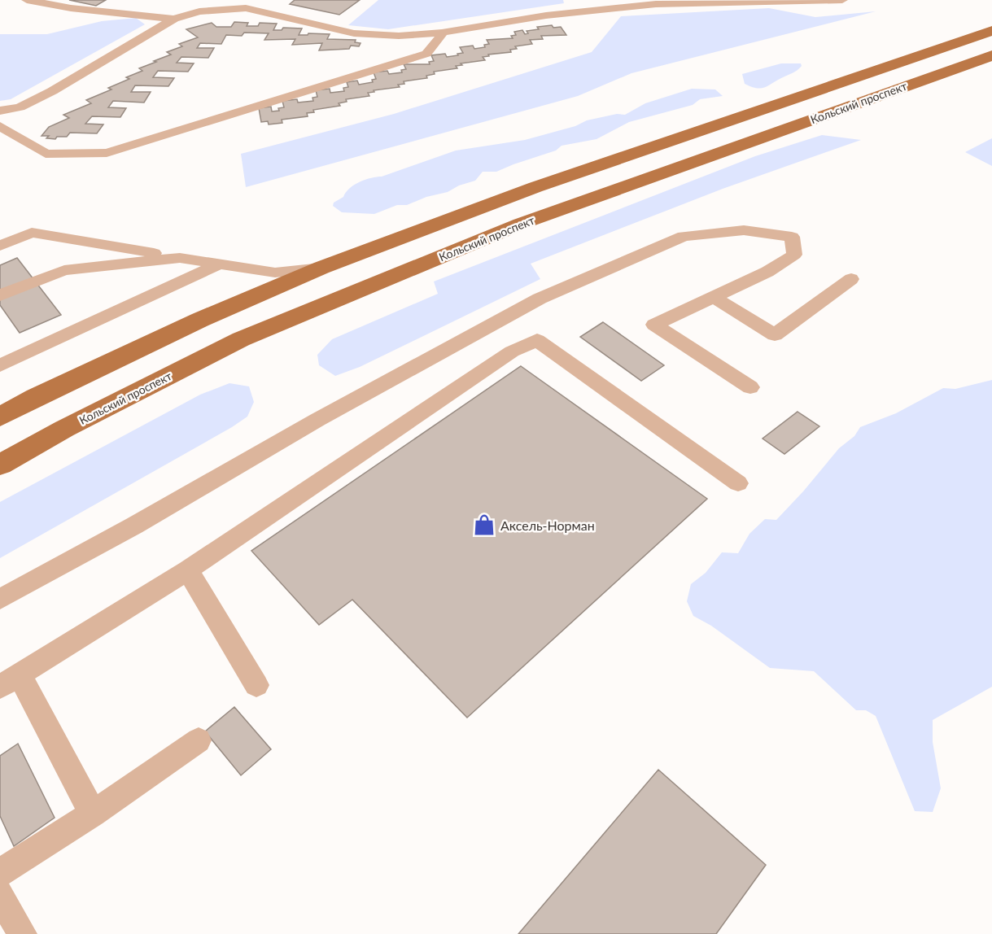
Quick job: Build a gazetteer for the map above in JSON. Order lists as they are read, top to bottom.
{
  "streets": {
    "main road": ["Кольский проспект"]
  },
  "places": {
    "shop": ["Аксель-Норман"]
  }
}
